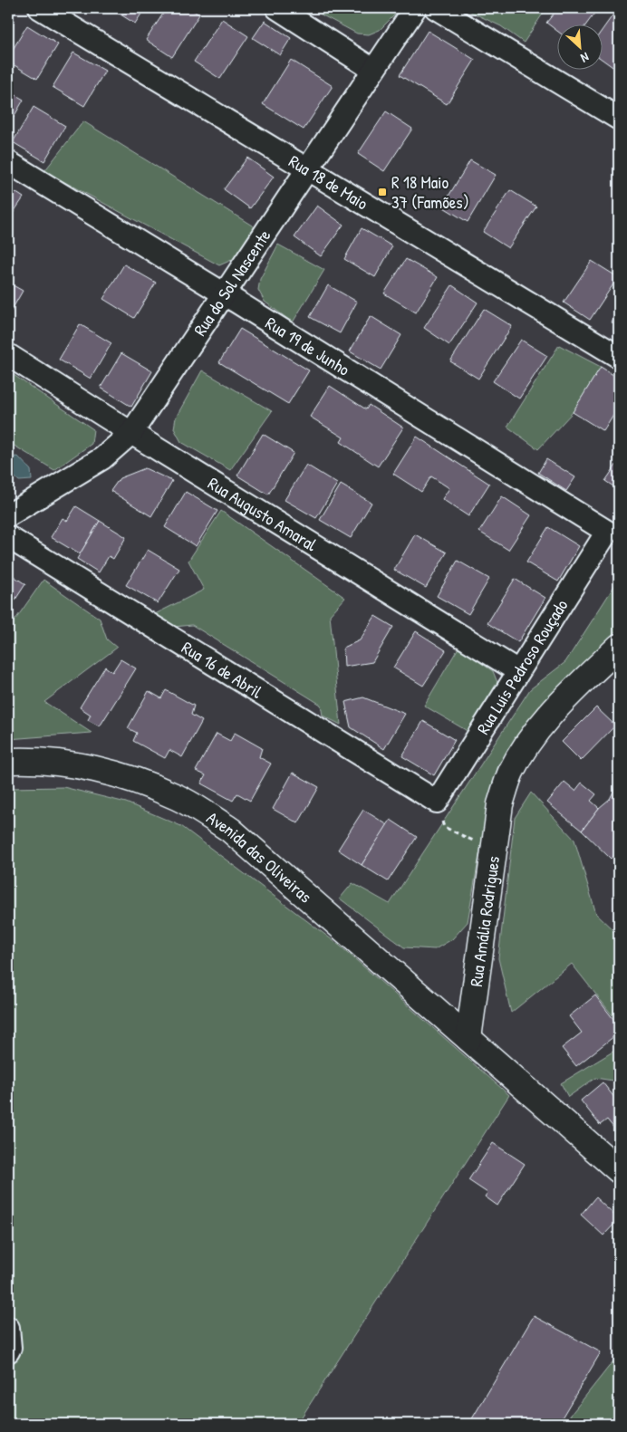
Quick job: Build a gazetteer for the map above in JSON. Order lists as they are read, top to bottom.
{
  "streets": {
    "street": [
      "Rua 18 de Maio",
      "Rua do Sol Nascente",
      "Rua 19 de Junho",
      "Rua Augusto Amaral",
      "Rua Luis Pedroso Rouçado",
      "Rua 16 de Abril",
      "Avenida das Oliveiras",
      "Rua Amália Rodrigues"
    ]
  },
  "crossings": [
    ["Rua 18 de Maio", "Rua do Sol Nascente"],
    ["Rua do Sol Nascente", "Rua 19 de Junho"],
    ["Rua do Sol Nascente", "Rua Augusto Amaral"],
    ["Rua 19 de Junho", "Rua Luis Pedroso Rouçado"],
    ["Rua Augusto Amaral", "Rua Luis Pedroso Rouçado"],
    ["Rua Luis Pedroso Rouçado", "Rua 16 de Abril"],
    ["Avenida das Oliveiras", "Rua Amália Rodrigues"]
  ],
  "places": {
    "transit": ["R 18 Maio 37 (Famões)"]
  },
  "north": "bottom right"
}
